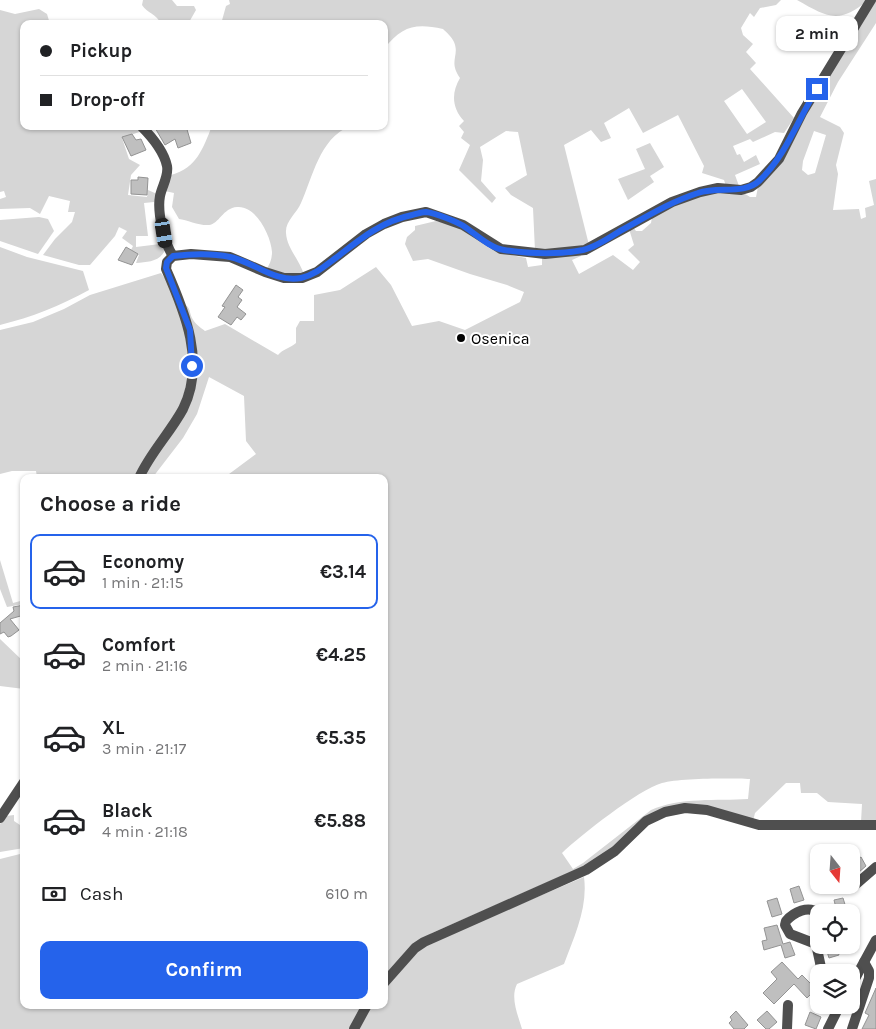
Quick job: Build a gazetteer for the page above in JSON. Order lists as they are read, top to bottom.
{
  "places": ["Osenica"],
  "north": "bottom",
  "page": {
    "bubble": "2 min",
    "banner": ["Pickup", "Drop-off"],
    "heading": "Choose a ride",
    "list": [
      {
        "name": "Economy",
        "note": "1 min · 21:15",
        "value": "€3.14"
      },
      {
        "name": "Comfort",
        "note": "2 min · 21:16",
        "value": "€4.25"
      },
      {
        "name": "XL",
        "note": "3 min · 21:17",
        "value": "€5.35"
      },
      {
        "name": "Black",
        "note": "4 min · 21:18",
        "value": "€5.88"
      }
    ],
    "pay": ["Cash", "610 m"],
    "buttons": "Confirm"
  }
}
